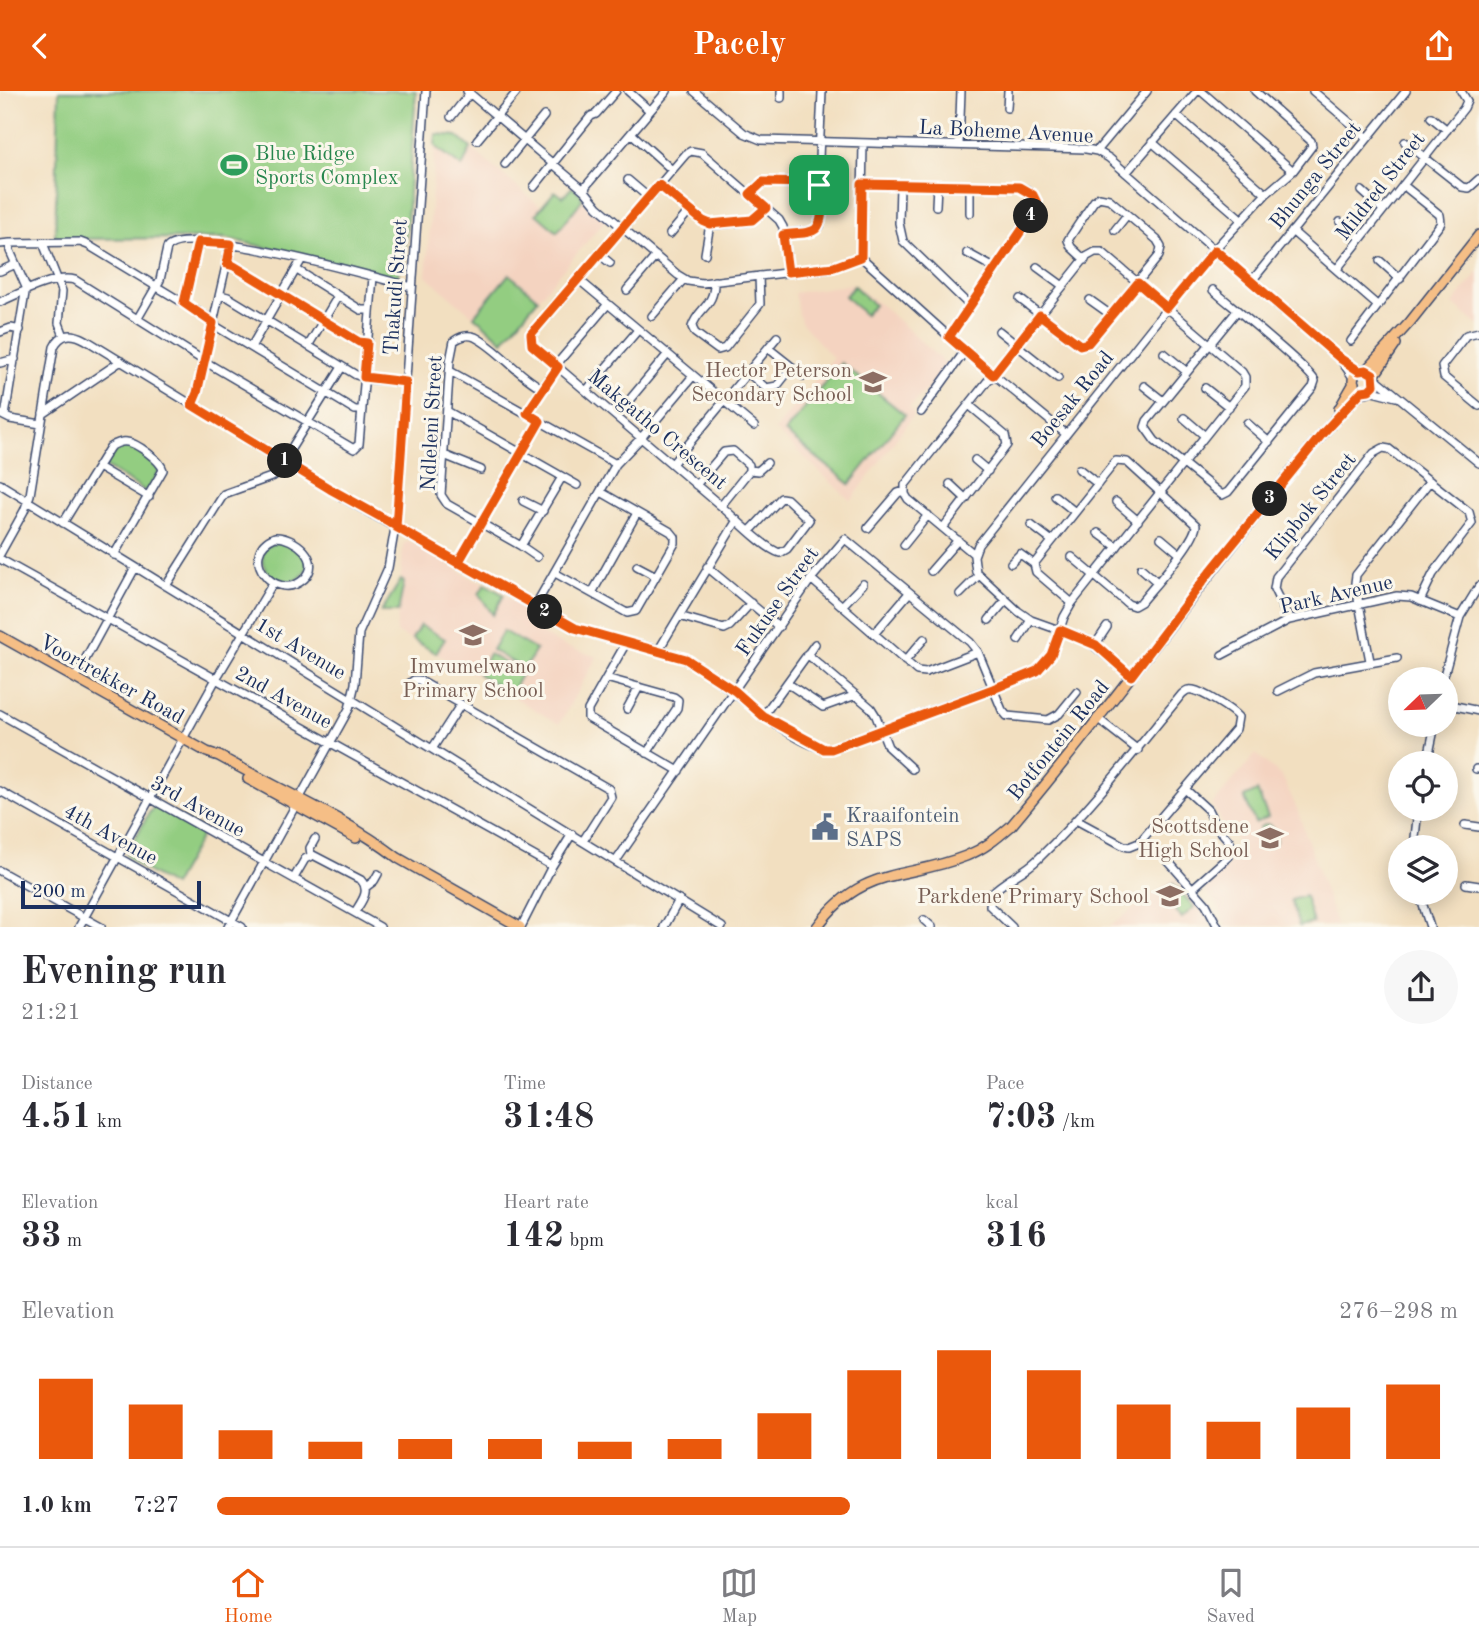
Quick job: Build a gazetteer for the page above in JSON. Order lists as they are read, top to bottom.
{
  "streets": {
    "main road": ["Voortrekker Road", "Botfontein Road"],
    "street": [
      "La Boheme Avenue",
      "Bhunga Street",
      "Mildred Street",
      "Thakudi Street",
      "Boesak Road",
      "Ndleleni Street",
      "Makgatho Crescent",
      "Klipbok Street",
      "Park Avenue",
      "Fukuse Street",
      "1st Avenue",
      "2nd Avenue",
      "3rd Avenue",
      "4th Avenue"
    ]
  },
  "crossings": [
    ["La Boheme Avenue", "Bhunga Street"],
    ["La Boheme Avenue", "Boesak Road"],
    ["La Boheme Avenue", "Botfontein Road"],
    ["Thakudi Street", "1st Avenue"],
    ["Klipbok Street", "Park Avenue"],
    ["Fukuse Street", "1st Avenue"]
  ],
  "places": {
    "sports": ["Blue Ridge Sports Complex"],
    "school or university": [
      "Hector Peterson Secondary School",
      "Imvumelwano Primary School",
      "Scottsdene High School",
      "Parkdene Primary School"
    ],
    "public building": ["Kraaifontein SAPS"]
  },
  "scale_bar": "200 m",
  "north": "bottom left",
  "page": {
    "header": "Pacely",
    "pins": [
      "4",
      "1",
      "3",
      "2"
    ],
    "scale": "200 m",
    "heading": ["Evening run", "21:21"],
    "stats": [
      ["Distance", "4.51 km"],
      ["Time", "31:48"],
      ["Pace", "7:03 /km"],
      ["Elevation", "33 m"],
      ["Heart rate", "142 bpm"],
      ["kcal", "316"]
    ],
    "chart": ["Elevation", "276–298 m"],
    "list": [
      {
        "name": "1.0 km",
        "note": "7:27"
      }
    ],
    "tabs": ["Home", "Map", "Saved"]
  }
}
